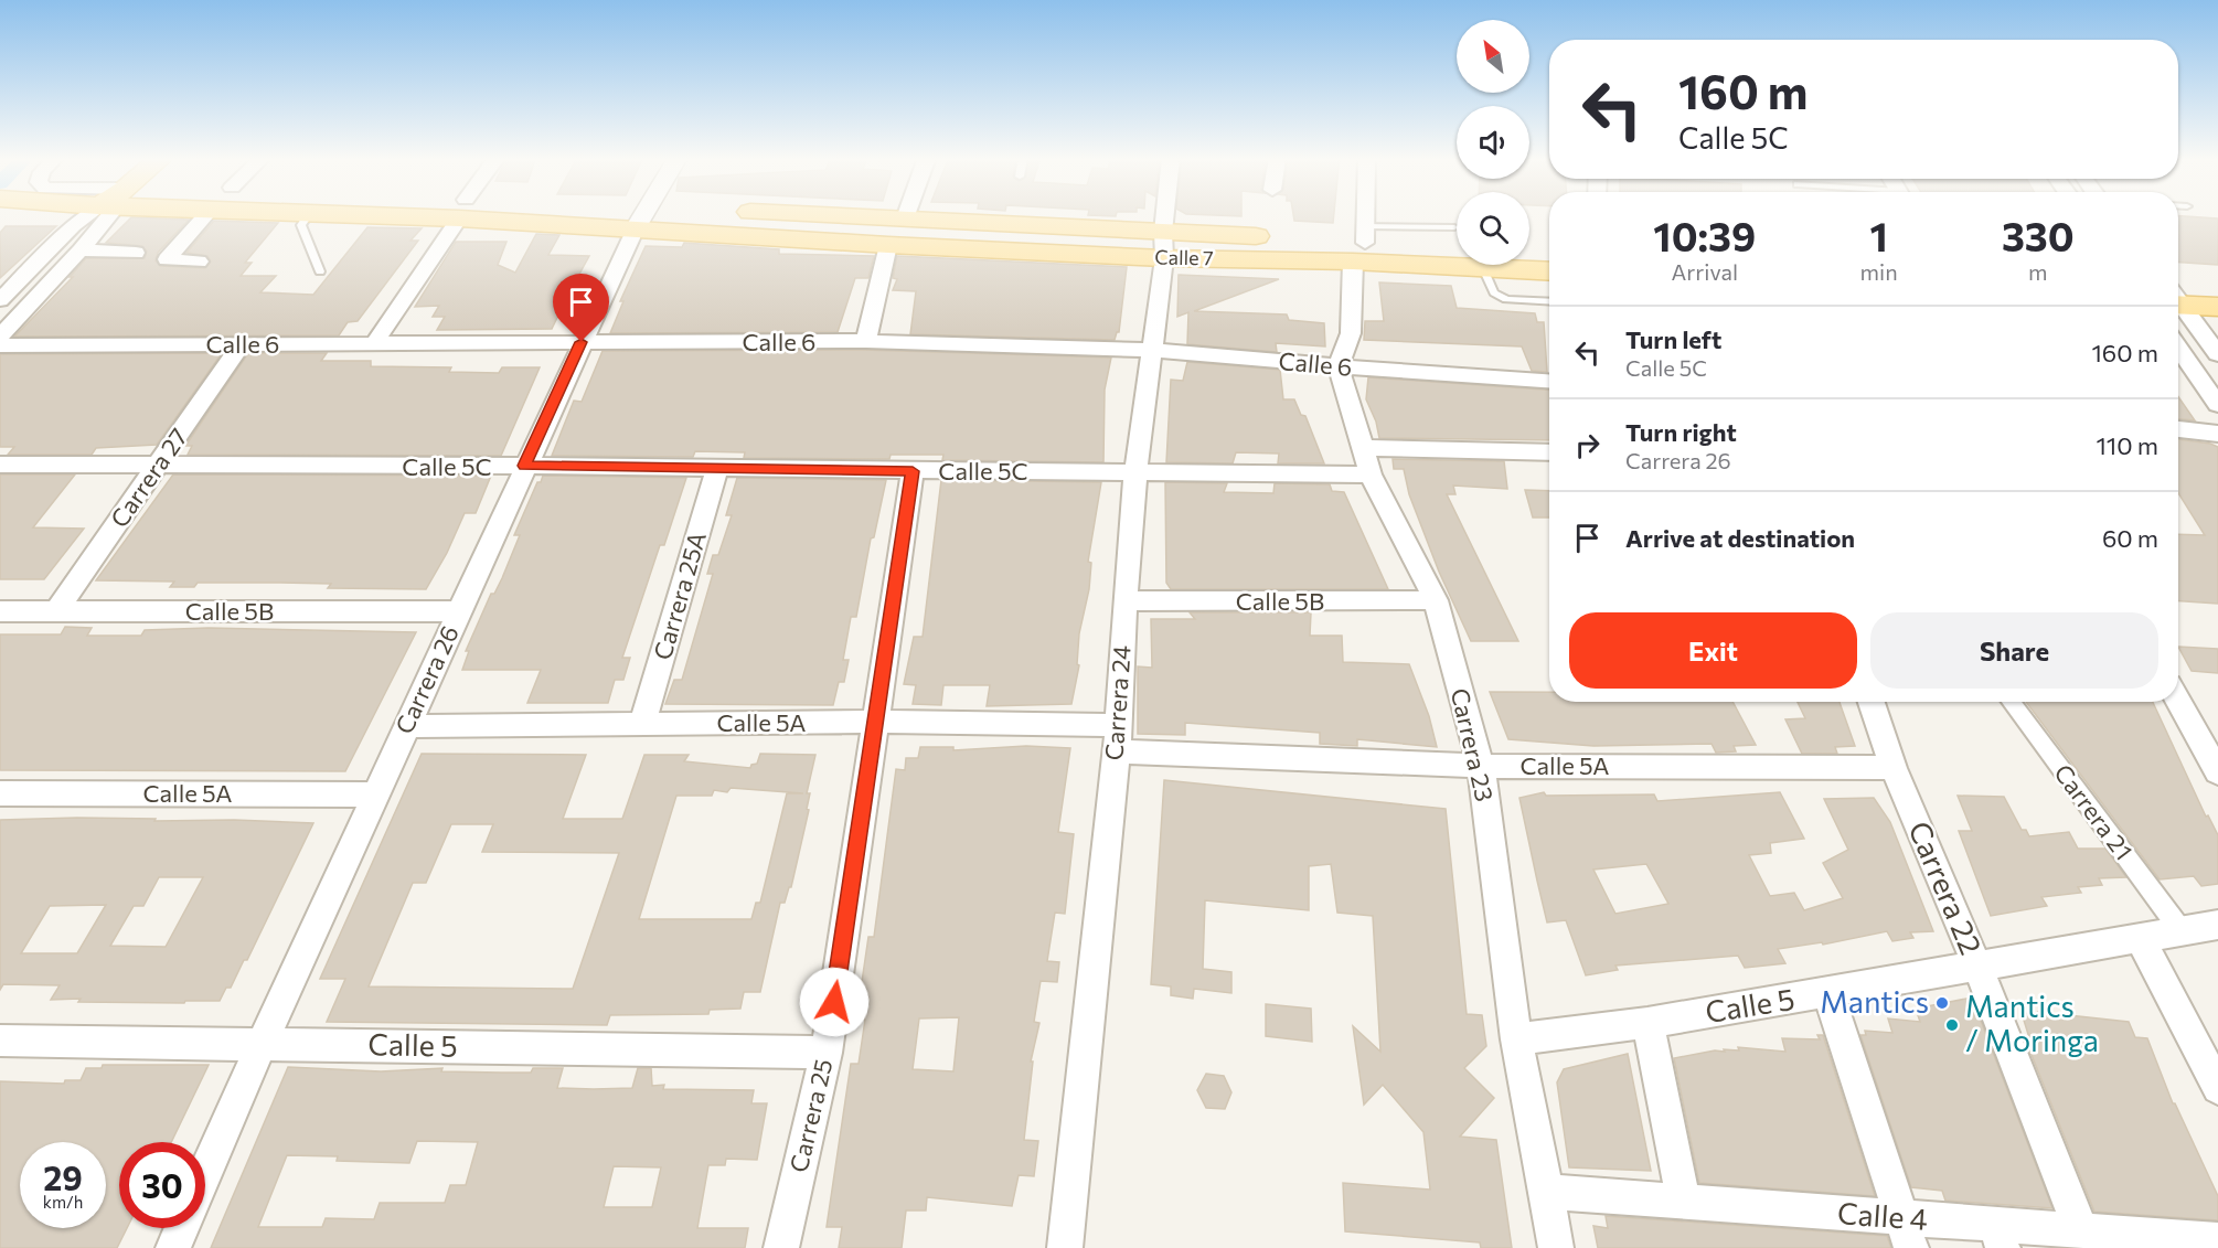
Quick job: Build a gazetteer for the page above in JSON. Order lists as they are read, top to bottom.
{
  "streets": {
    "main road": ["Calle 7"],
    "street": [
      "Calle 6",
      "Calle 5C",
      "Carrera 27",
      "Carrera 25A",
      "Calle 5B",
      "Carrera 26",
      "Carrera 24",
      "Calle 5A",
      "Carrera 23",
      "Carrera 21",
      "Carrera 22",
      "Calle 5",
      "Carrera 25",
      "Calle 4"
    ]
  },
  "crossings": [
    ["Calle 7", "Carrera 26"],
    ["Calle 7", "Carrera 24"],
    ["Calle 6", "Carrera 27"],
    ["Calle 6", "Carrera 26"],
    ["Calle 6", "Carrera 24"],
    ["Calle 6", "Carrera 23"],
    ["Calle 5C", "Carrera 27"],
    ["Calle 5C", "Carrera 25A"],
    ["Calle 5C", "Carrera 26"],
    ["Calle 5C", "Carrera 24"],
    ["Calle 5C", "Carrera 23"],
    ["Calle 5C", "Carrera 25"],
    ["Carrera 27", "Calle 5B"],
    ["Carrera 25A", "Calle 5A"],
    ["Calle 5B", "Carrera 26"],
    ["Calle 5B", "Carrera 24"],
    ["Calle 5B", "Carrera 23"],
    ["Carrera 26", "Calle 5A"],
    ["Carrera 26", "Calle 5"],
    ["Carrera 24", "Calle 5A"],
    ["Calle 5A", "Carrera 23"],
    ["Calle 5A", "Carrera 22"],
    ["Calle 5A", "Carrera 25"],
    ["Carrera 23", "Calle 5"],
    ["Carrera 23", "Calle 4"],
    ["Carrera 21", "Calle 5"],
    ["Carrera 22", "Calle 5"],
    ["Carrera 22", "Calle 4"],
    ["Calle 5", "Carrera 25"]
  ],
  "places": ["Mantics", "Mantics / Moringa"],
  "north": "top left",
  "page": {
    "turn": ["160 m", "Calle 5C"],
    "eta": [
      "10:39",
      "Arrival",
      "1",
      "min",
      "330",
      "m"
    ],
    "list": [
      {
        "name": "Turn left",
        "note": "Calle 5C",
        "value": "160 m"
      },
      {
        "name": "Turn right",
        "note": "Carrera 26",
        "value": "110 m"
      },
      {
        "name": "Arrive at destination",
        "value": "60 m"
      }
    ],
    "buttons": ["Exit", "Share"],
    "speed": "29 km/h",
    "limit": "30"
  }
}
